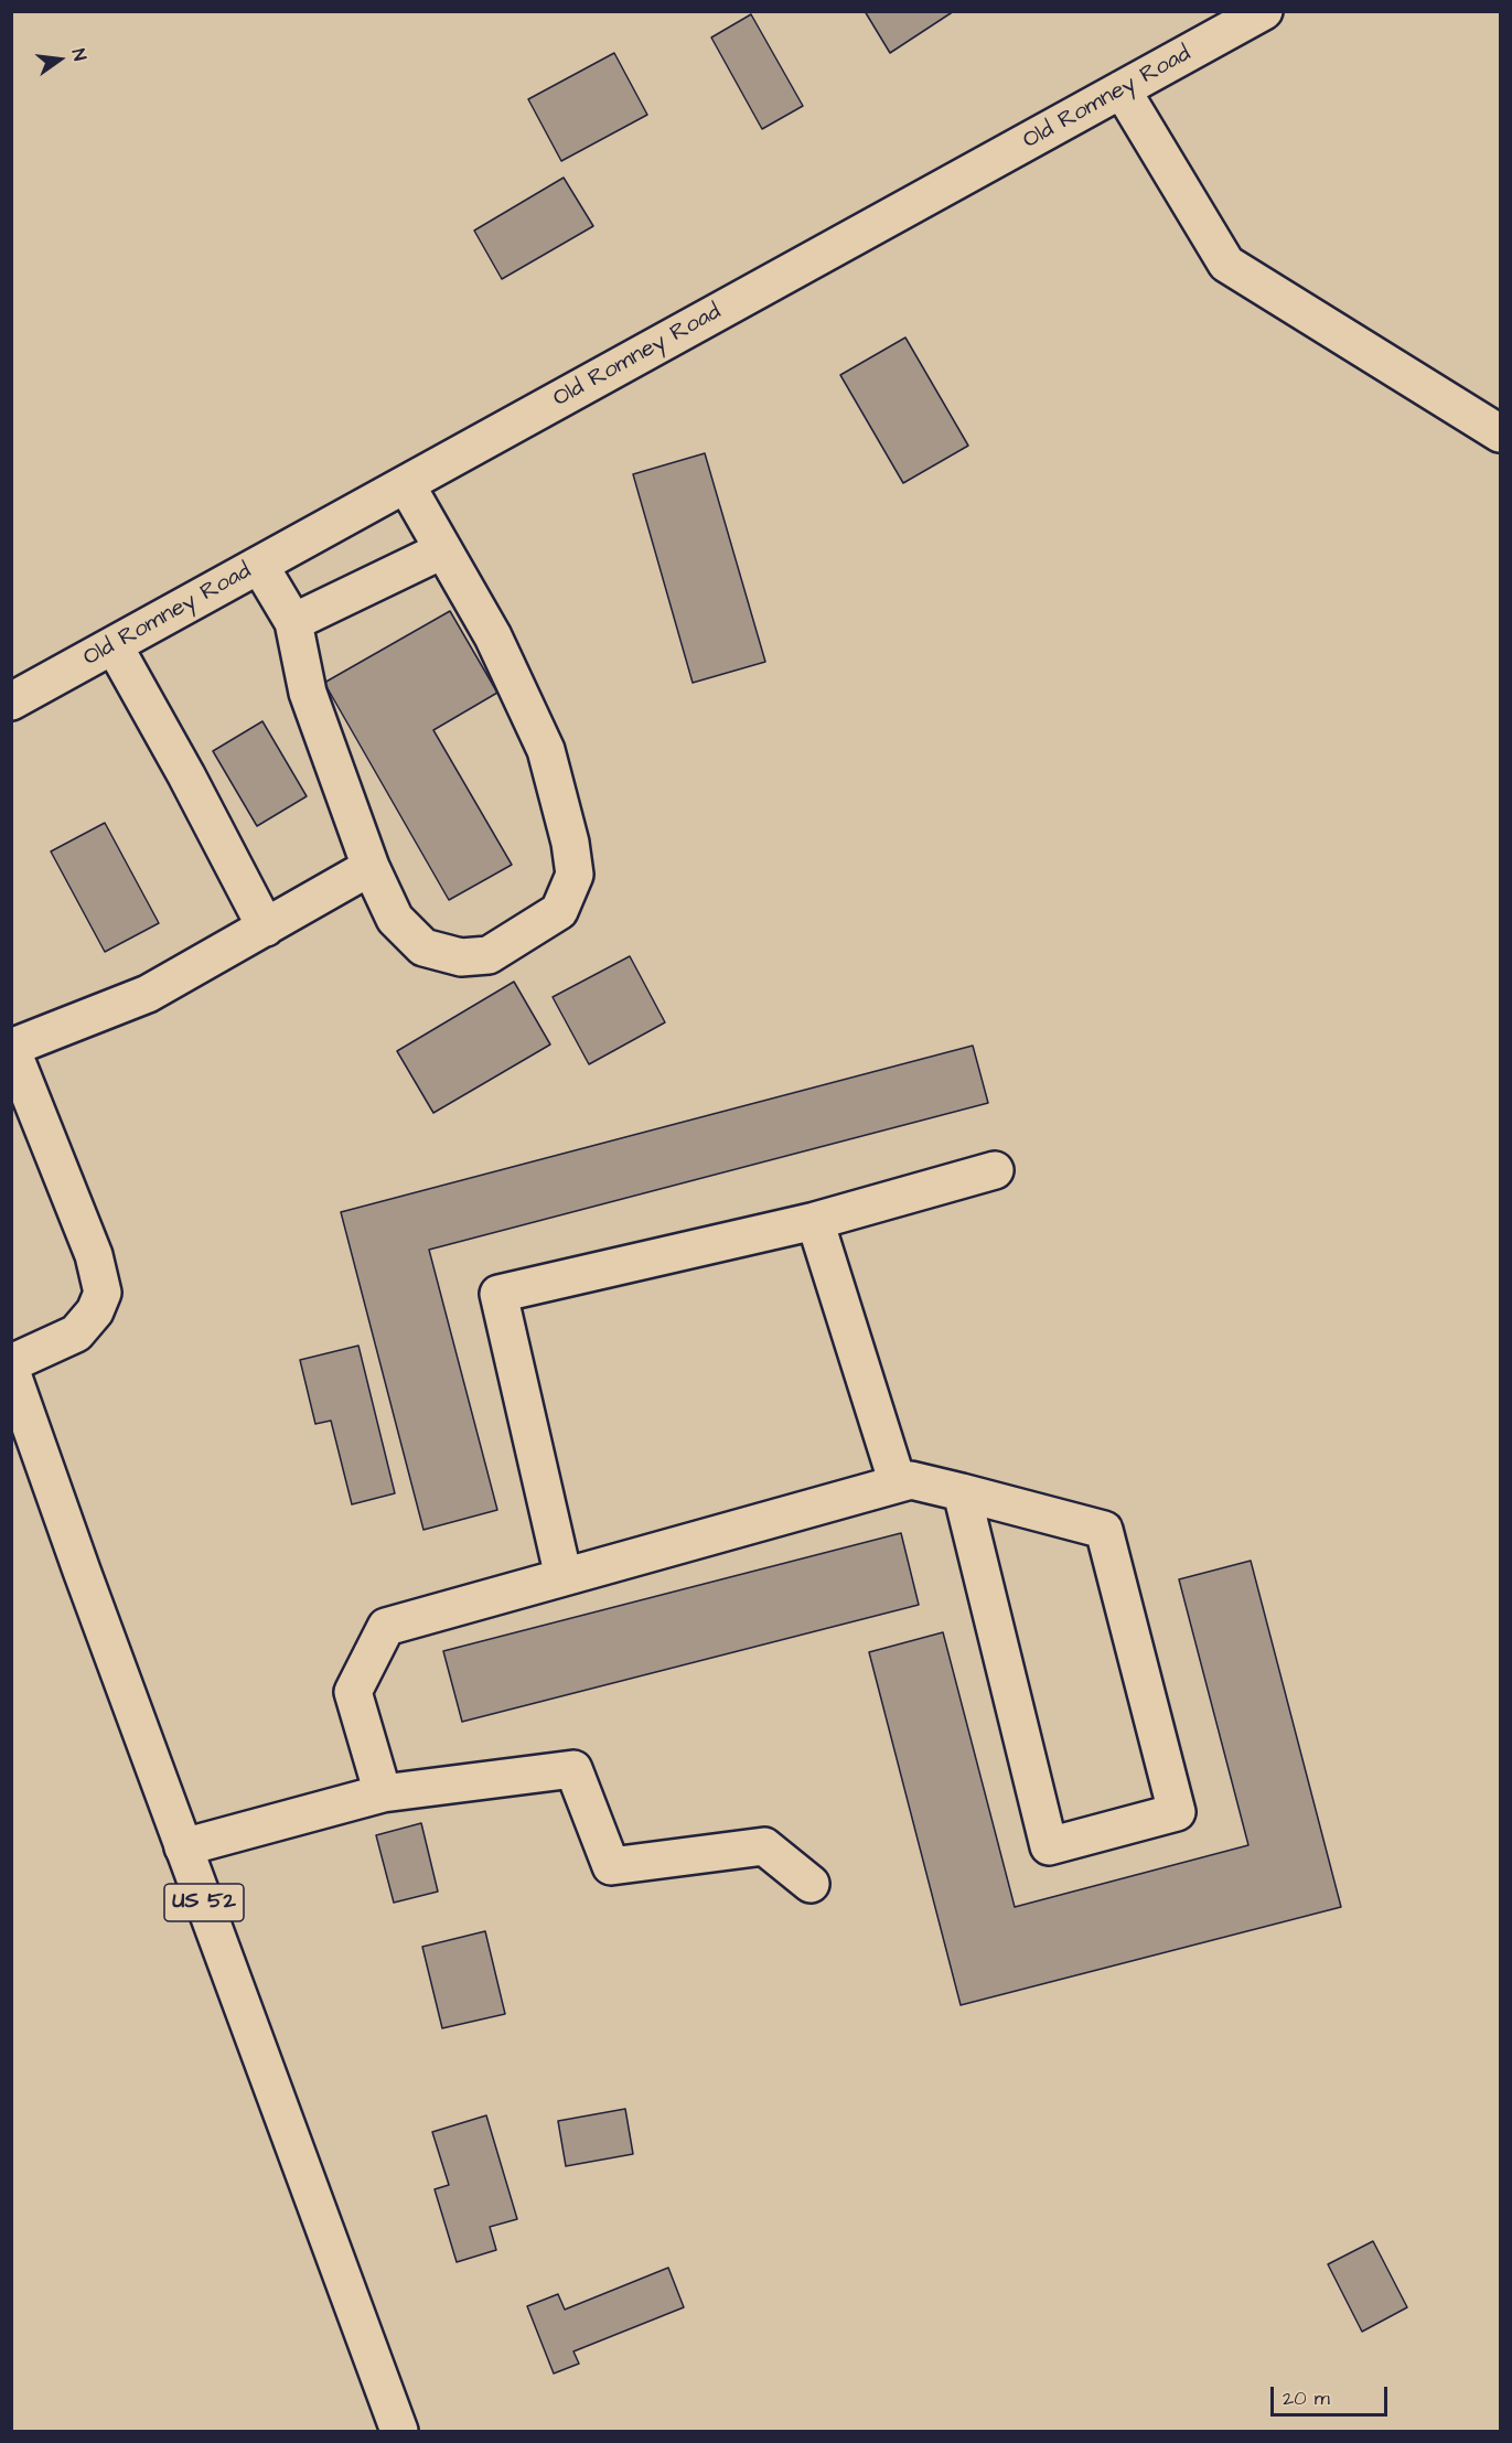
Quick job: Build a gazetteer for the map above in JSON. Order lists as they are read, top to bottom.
{
  "streets": {
    "street": ["Old Romney Road", "US 52"]
  },
  "scale_bar": "20 m",
  "north": "right"
}
